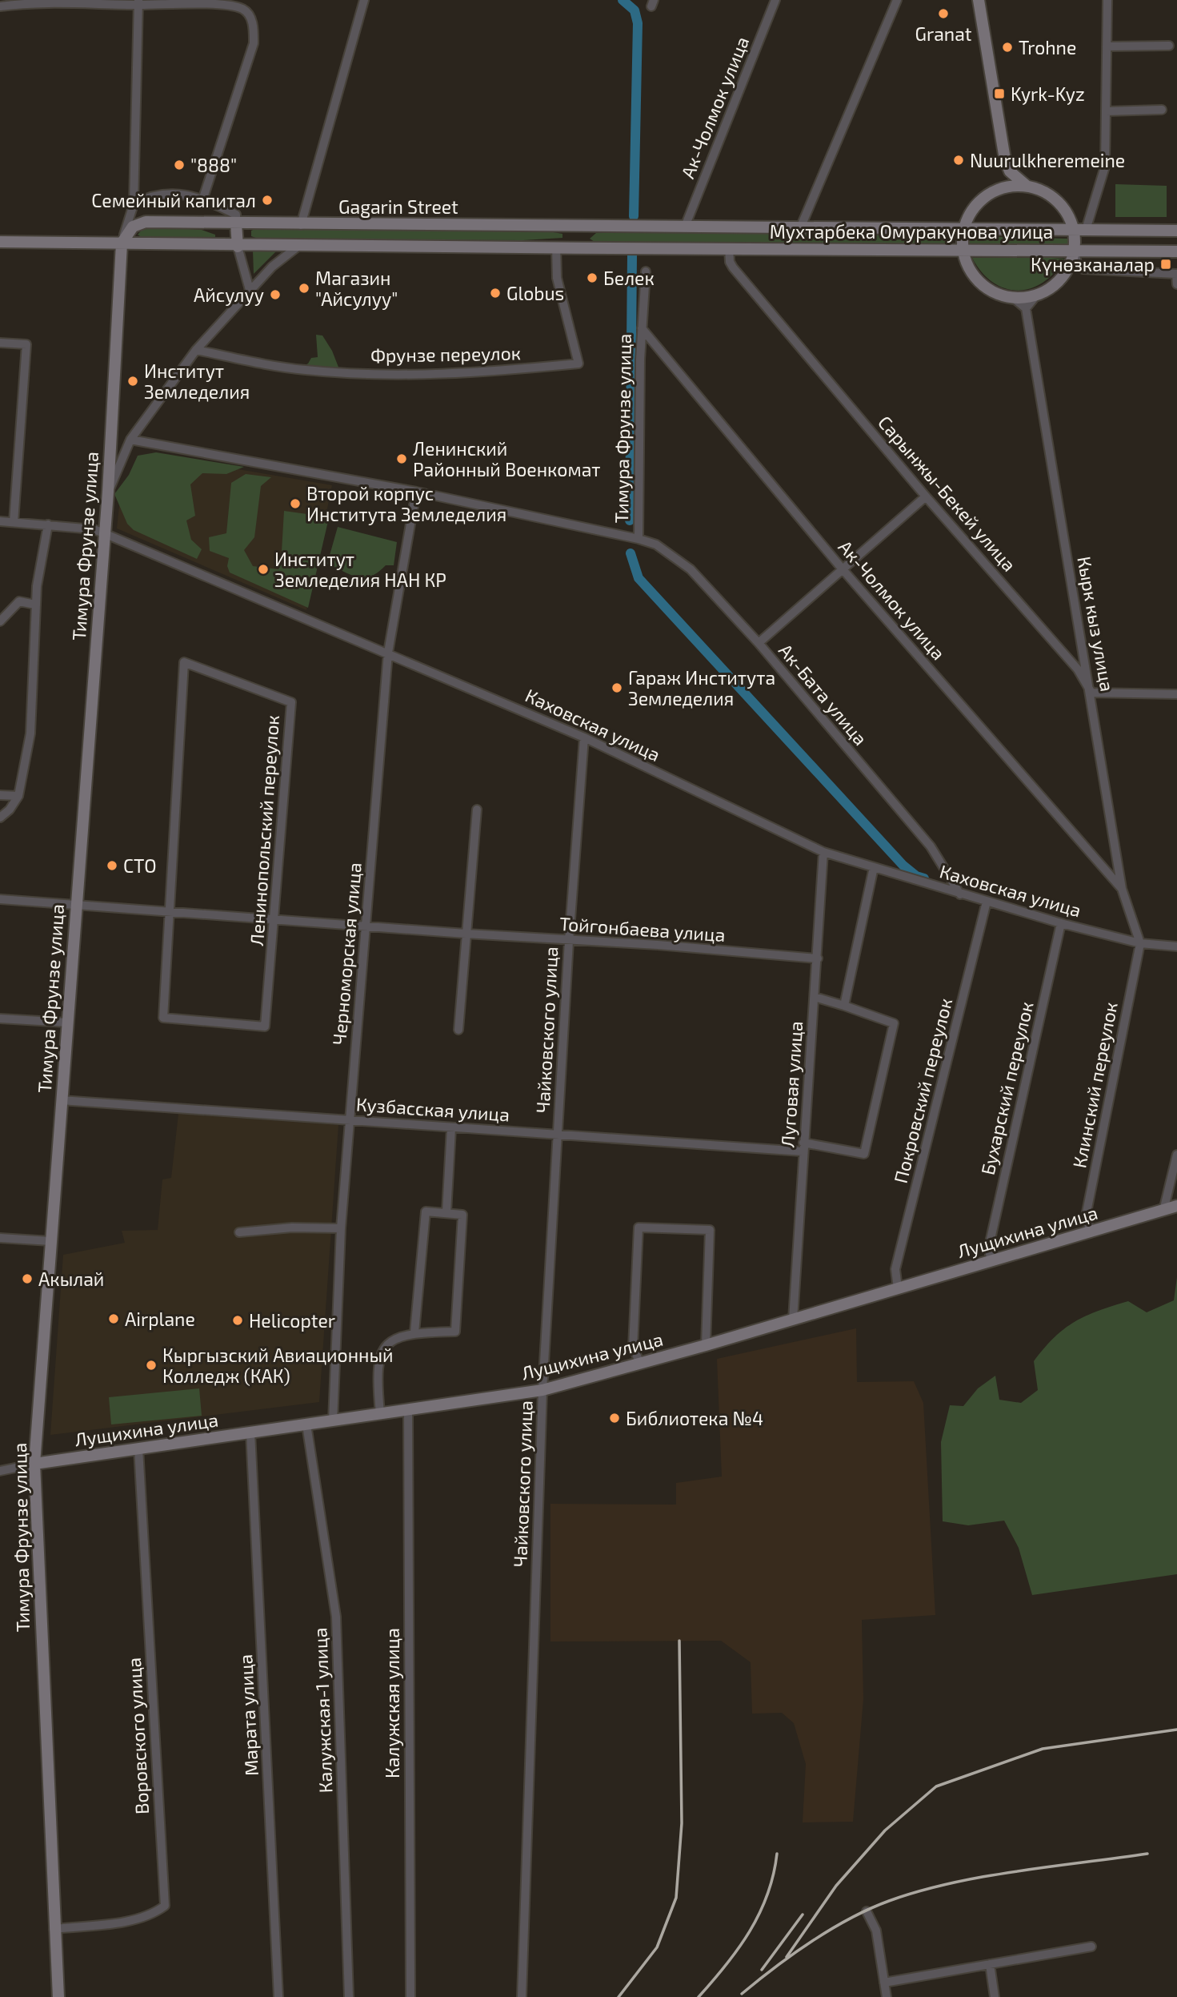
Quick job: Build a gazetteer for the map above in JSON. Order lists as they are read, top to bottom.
{
  "streets": {
    "main road": [
      "Gagarin Street",
      "Мухтарбека Омуракунова улица",
      "Тимура Фрунзе улица",
      "Лущихина улица"
    ],
    "street": [
      "Ак-Чолмок улица",
      "Фрунзе переулок",
      "Сарынжы-Бекей улица",
      "Кырк кыз улица",
      "Ак-Бата улица",
      "Каховская улица",
      "Ленинопольский переулок",
      "Тойгонбаева улица",
      "Черноморская улица",
      "Чайковского улица",
      "Луговая улица",
      "Клинский переулок",
      "Бухарский переулок",
      "Покровский переулок",
      "Кузбасская улица",
      "Калужская улица",
      "Калужская-1 улица",
      "Марата улица",
      "Воровского улица"
    ]
  },
  "crossings": [
    ["Ак-Чолмок улица", "Gagarin Street"],
    ["Ак-Чолмок улица", "Мухтарбека Омуракунова улица"],
    ["Ак-Чолмок улица", "Тимура Фрунзе улица"],
    ["Ак-Чолмок улица", "Кырк кыз улица"],
    ["Gagarin Street", "Мухтарбека Омуракунова улица"],
    ["Gagarin Street", "Тимура Фрунзе улица"],
    ["Мухтарбека Омуракунова улица", "Фрунзе переулок"],
    ["Мухтарбека Омуракунова улица", "Сарынжы-Бекей улица"],
    ["Тимура Фрунзе улица", "Ак-Бата улица"],
    ["Тимура Фрунзе улица", "Каховская улица"],
    ["Тимура Фрунзе улица", "Тойгонбаева улица"],
    ["Тимура Фрунзе улица", "Черноморская улица"],
    ["Тимура Фрунзе улица", "Кузбасская улица"],
    ["Тимура Фрунзе улица", "Лущихина улица"],
    ["Тимура Фрунзе улица", "Воровского улица"],
    ["Сарынжы-Бекей улица", "Кырк кыз улица"],
    ["Кырк кыз улица", "Каховская улица"],
    ["Кырк кыз улица", "Клинский переулок"],
    ["Ак-Бата улица", "Каховская улица"],
    ["Каховская улица", "Черноморская улица"],
    ["Каховская улица", "Чайковского улица"],
    ["Каховская улица", "Луговая улица"],
    ["Каховская улица", "Клинский переулок"],
    ["Каховская улица", "Бухарский переулок"],
    ["Каховская улица", "Покровский переулок"],
    ["Ленинопольский переулок", "Тойгонбаева улица"],
    ["Тойгонбаева улица", "Черноморская улица"],
    ["Тойгонбаева улица", "Чайковского улица"],
    ["Тойгонбаева улица", "Луговая улица"],
    ["Черноморская улица", "Кузбасская улица"],
    ["Черноморская улица", "Лущихина улица"],
    ["Чайковского улица", "Кузбасская улица"],
    ["Чайковского улица", "Лущихина улица"],
    ["Луговая улица", "Кузбасская улица"],
    ["Луговая улица", "Лущихина улица"],
    ["Клинский переулок", "Лущихина улица"],
    ["Бухарский переулок", "Лущихина улица"],
    ["Покровский переулок", "Лущихина улица"],
    ["Лущихина улица", "Калужская улица"],
    ["Лущихина улица", "Калужская-1 улица"],
    ["Лущихина улица", "Марата улица"],
    ["Лущихина улица", "Воровского улица"]
  ],
  "places": {
    "other": [
      "Granat",
      "Trohne",
      "Nuurulkheremeine",
      "\"888\"",
      "Семейный капитал",
      "Белек",
      "Магазин \"Айсулуу\"",
      "Globus",
      "Айсулуу",
      "Институт Земледелия",
      "Ленинский Районный Военкомат",
      "Второй корпус Института Земледелия",
      "Институт Земледелия НАН КР",
      "Гараж Института Земледелия",
      "СТО",
      "Акылай",
      "Airplane",
      "Helicopter",
      "Кыргызский Авиационный Колледж (КАК)",
      "Библиотека №4"
    ],
    "transit": ["Kyrk-Kyz", "Күнөзканалар"]
  }
}
